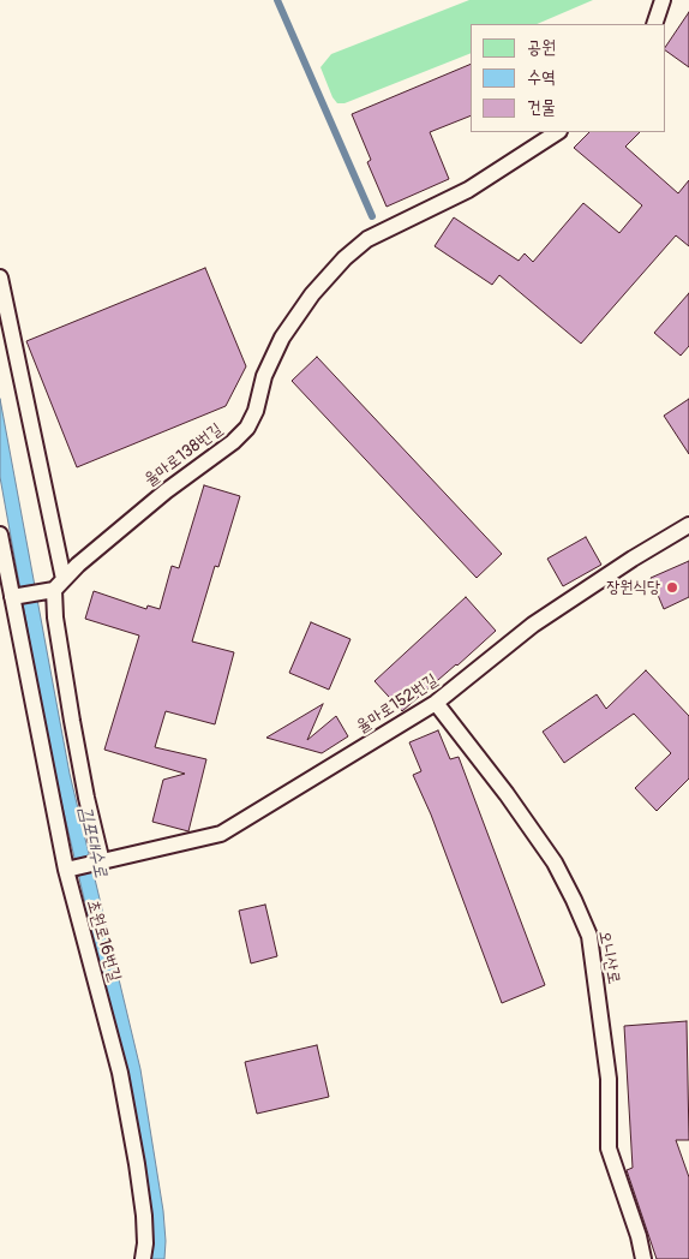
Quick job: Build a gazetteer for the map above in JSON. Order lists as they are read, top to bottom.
{
  "streets": {
    "lane": [
      "율마로138번길",
      "율마로152번길",
      "초원로16번길",
      "오니산로"
    ]
  },
  "crossings": [
    ["율마로152번길", "초원로16번길"],
    ["율마로152번길", "오니산로"]
  ],
  "water": ["김포대수로"],
  "places": ["장원식당"],
  "legend": ["공원", "수역", "건물"]
}
